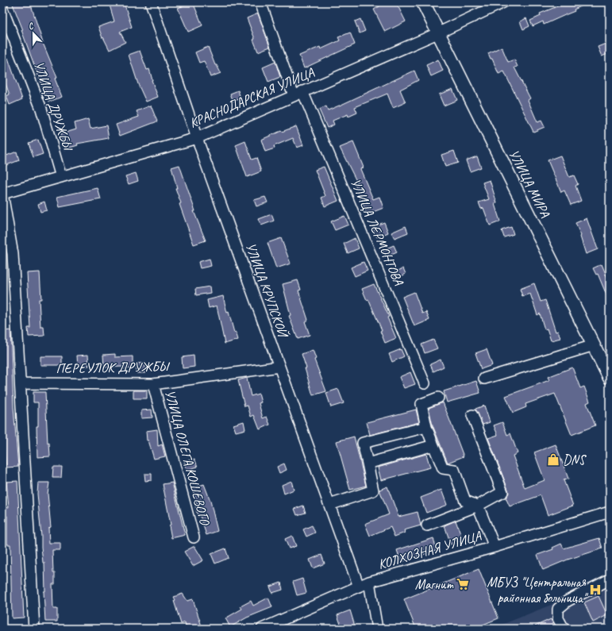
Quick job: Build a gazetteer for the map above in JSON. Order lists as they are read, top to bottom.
{
  "streets": {
    "main road": ["УЛИЦА МИРА"],
    "street": [
      "КРАСНОДАРСКАЯ УЛИЦА",
      "УЛИЦА ДРУЖБЫ",
      "УЛИЦА ЛЕРМОНТОВА",
      "УЛИЦА КРУПСКОЙ",
      "ПЕРЕУЛОК ДРУЖБЫ",
      "УЛИЦА ОЛЕГА КОШЕВОГО",
      "КОЛХОЗНАЯ УЛИЦА"
    ]
  },
  "crossings": [
    ["КРАСНОДАРСКАЯ УЛИЦА", "УЛИЦА ДРУЖБЫ"],
    ["КРАСНОДАРСКАЯ УЛИЦА", "УЛИЦА МИРА"],
    ["КРАСНОДАРСКАЯ УЛИЦА", "УЛИЦА ЛЕРМОНТОВА"],
    ["КРАСНОДАРСКАЯ УЛИЦА", "УЛИЦА КРУПСКОЙ"],
    ["УЛИЦА КРУПСКОЙ", "ПЕРЕУЛОК ДРУЖБЫ"],
    ["УЛИЦА КРУПСКОЙ", "КОЛХОЗНАЯ УЛИЦА"],
    ["ПЕРЕУЛОК ДРУЖБЫ", "УЛИЦА ОЛЕГА КОШЕВОГО"]
  ],
  "places": {
    "shop": ["DNS"],
    "supermarket": ["Магнит"],
    "hospital": ["МБУЗ \"Центральная районная больница\""]
  },
  "north": "top"
}
